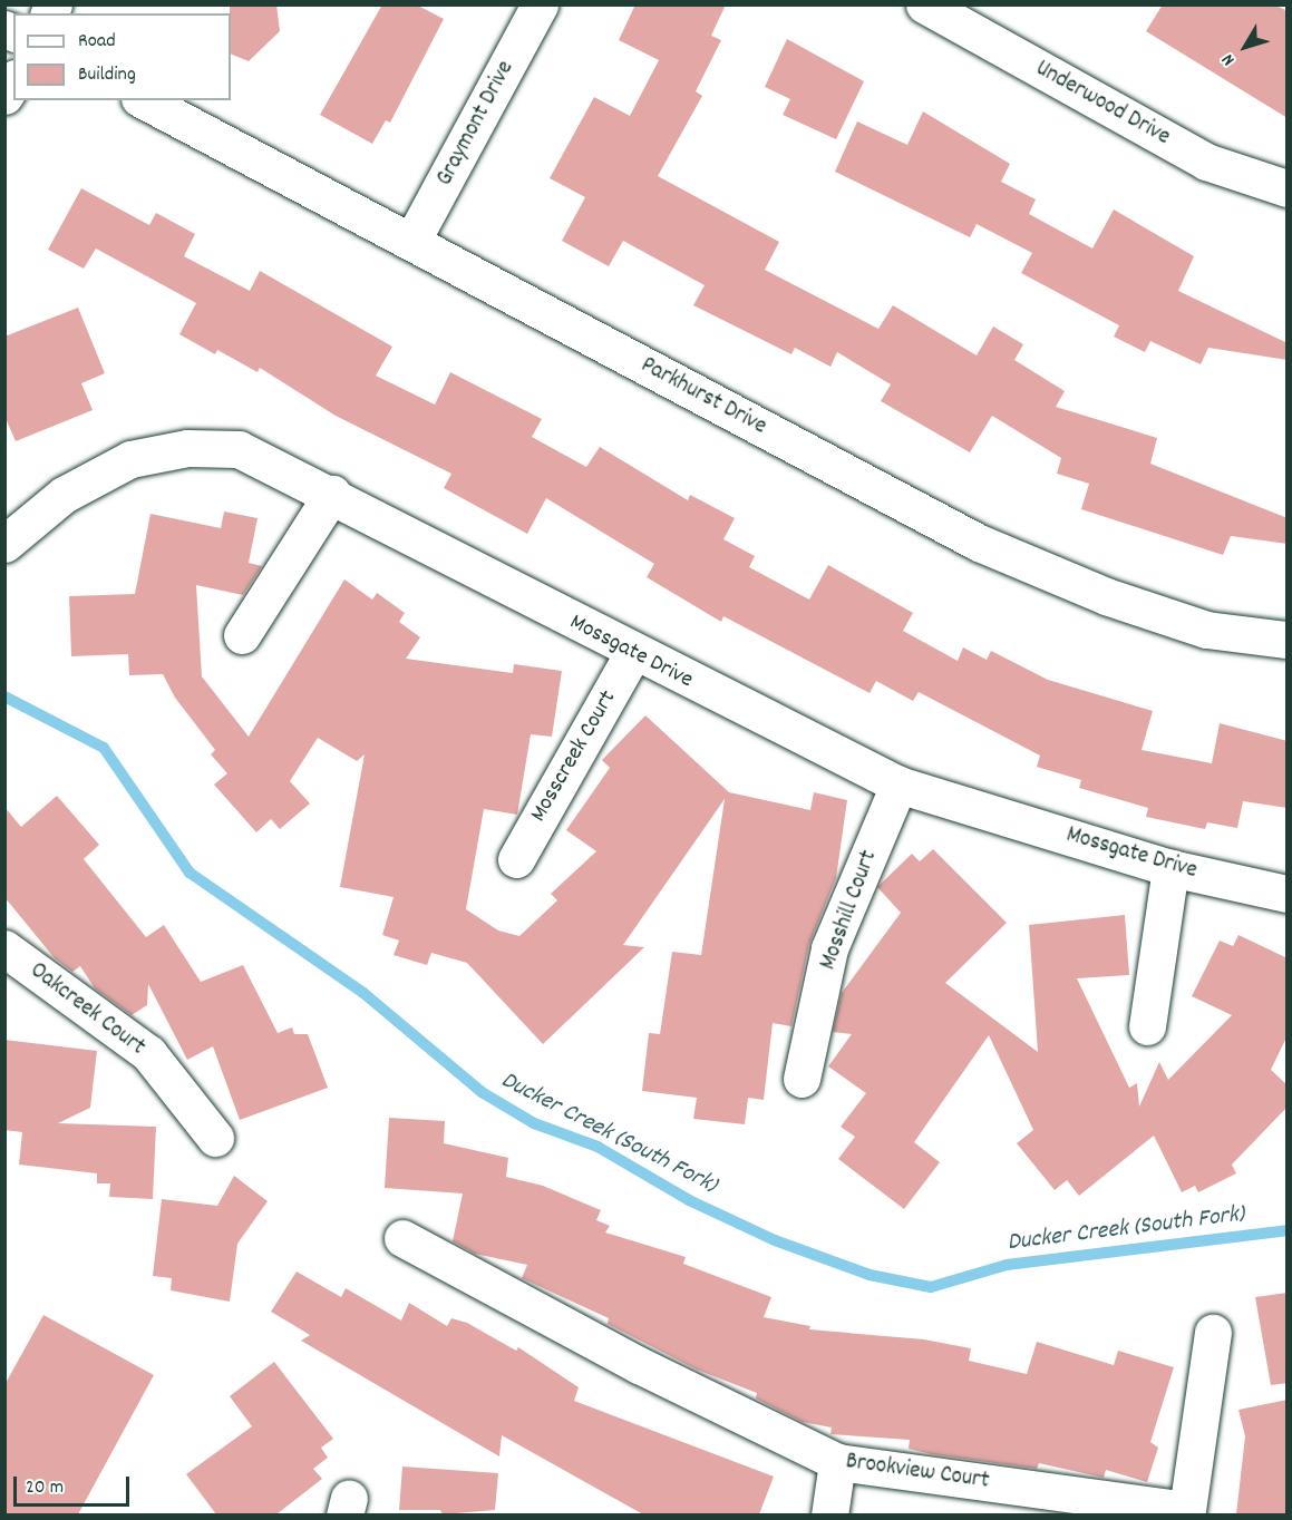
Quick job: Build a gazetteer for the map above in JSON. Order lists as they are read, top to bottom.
{
  "streets": {
    "street": [
      "Underwood Drive",
      "Graymont Drive",
      "Parkhurst Drive",
      "Mossgate Drive",
      "Mosscreek Court",
      "Mosshill Court",
      "Oakcreek Court",
      "Brookview Court"
    ]
  },
  "crossings": [
    ["Graymont Drive", "Parkhurst Drive"],
    ["Mossgate Drive", "Mosscreek Court"],
    ["Mossgate Drive", "Mosshill Court"]
  ],
  "water": ["Ducker Creek (South Fork)"],
  "legend": ["Road", "Building"],
  "scale_bar": "20 m",
  "north": "bottom left"
}
